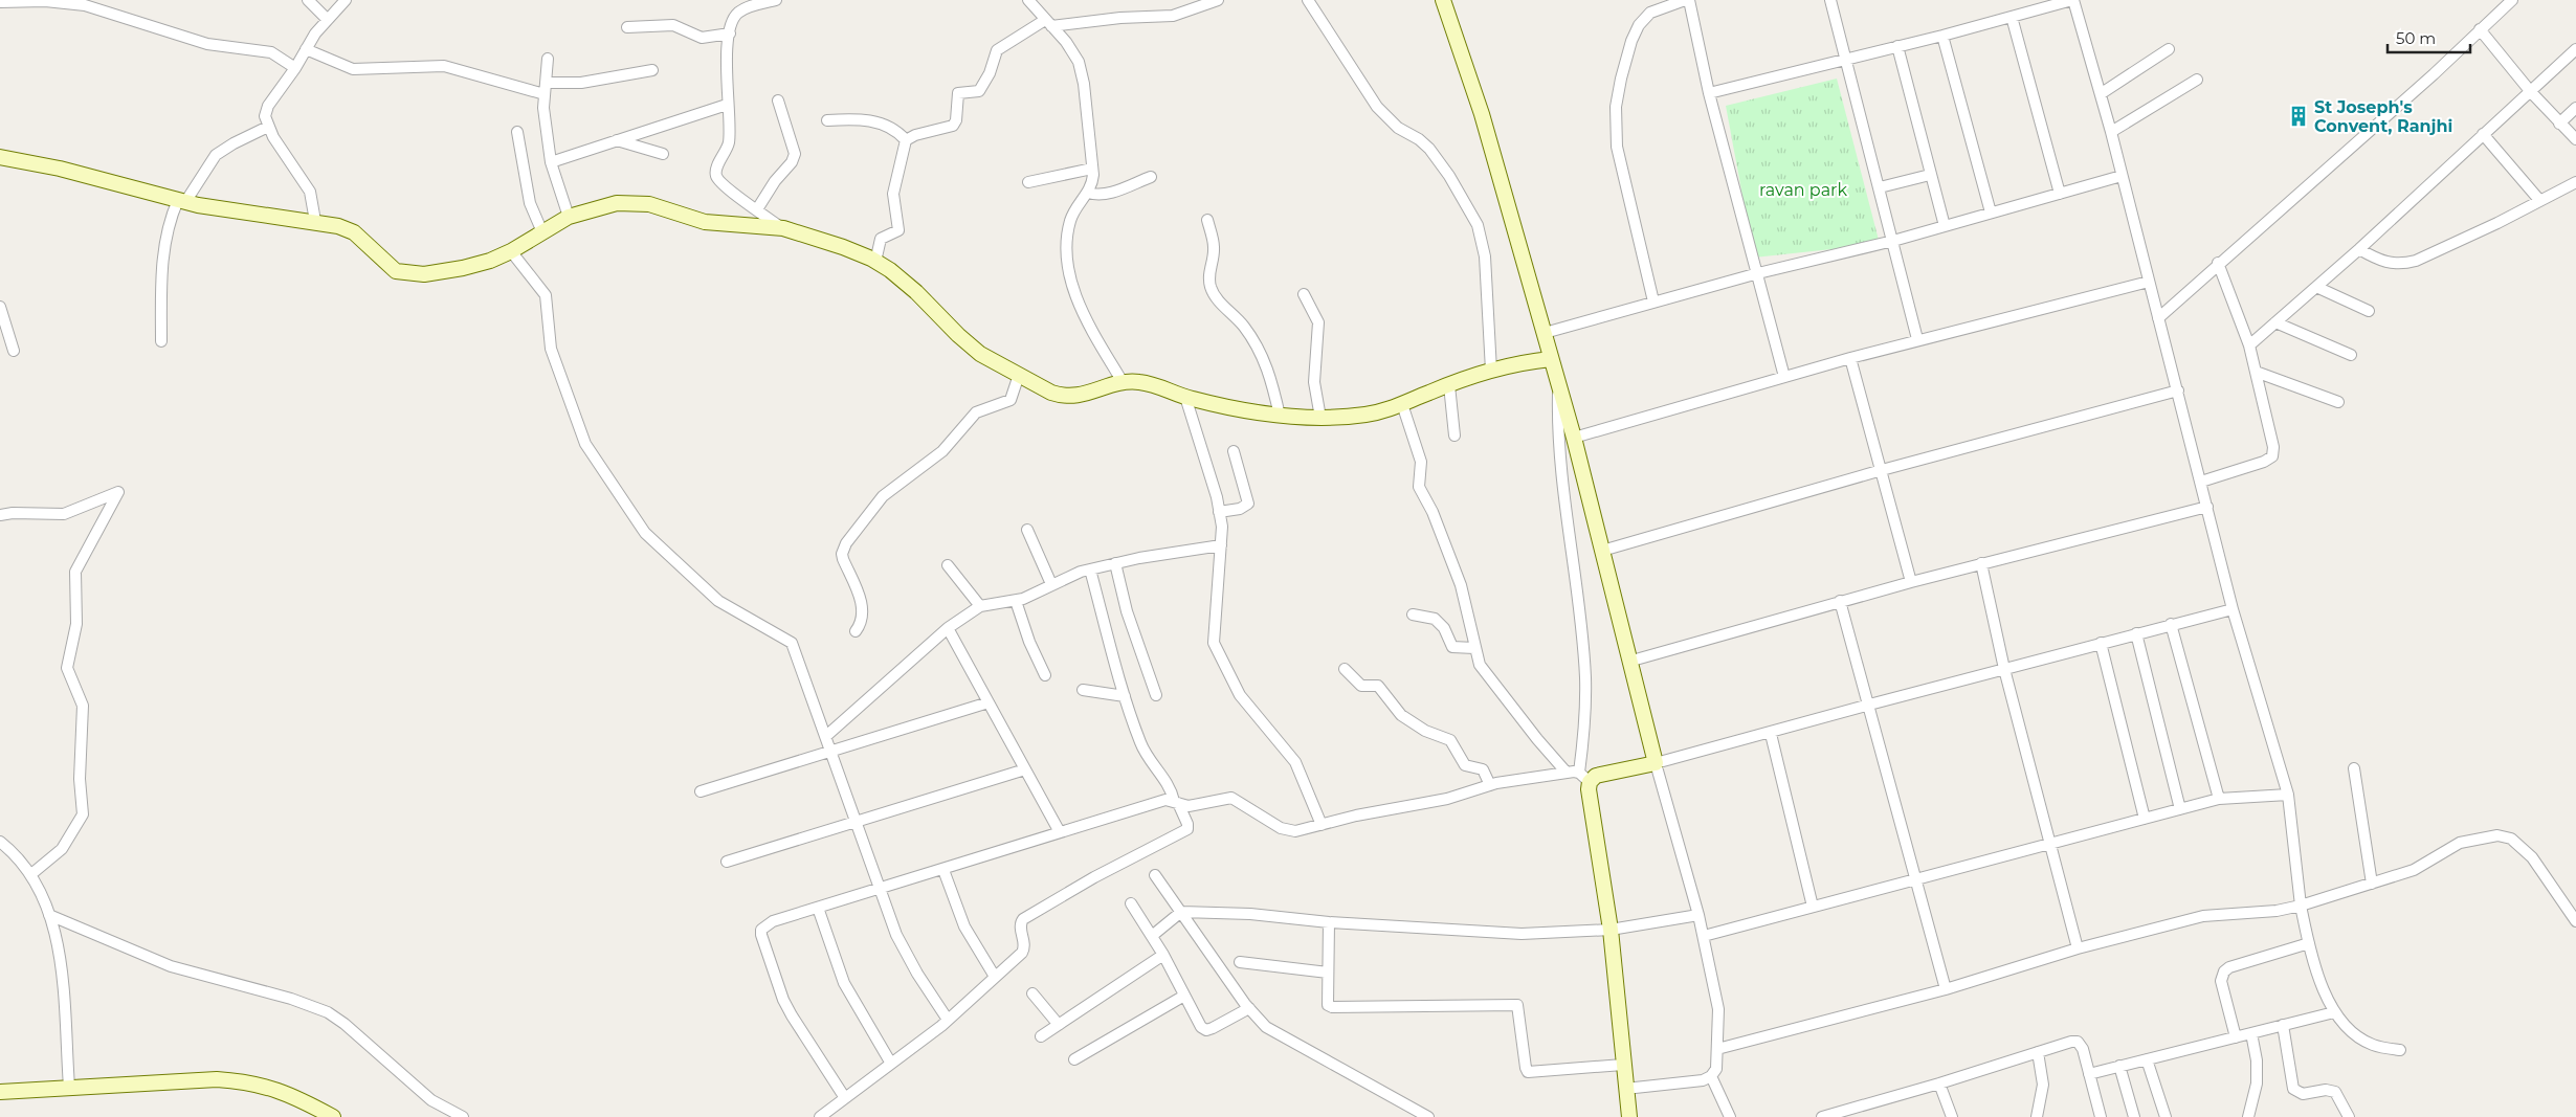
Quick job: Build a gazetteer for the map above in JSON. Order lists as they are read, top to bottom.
{
  "parks": ["ravan park"],
  "places": {
    "building": ["St Joseph's Convent, Ranjhi"]
  },
  "scale_bar": "50 m"
}
